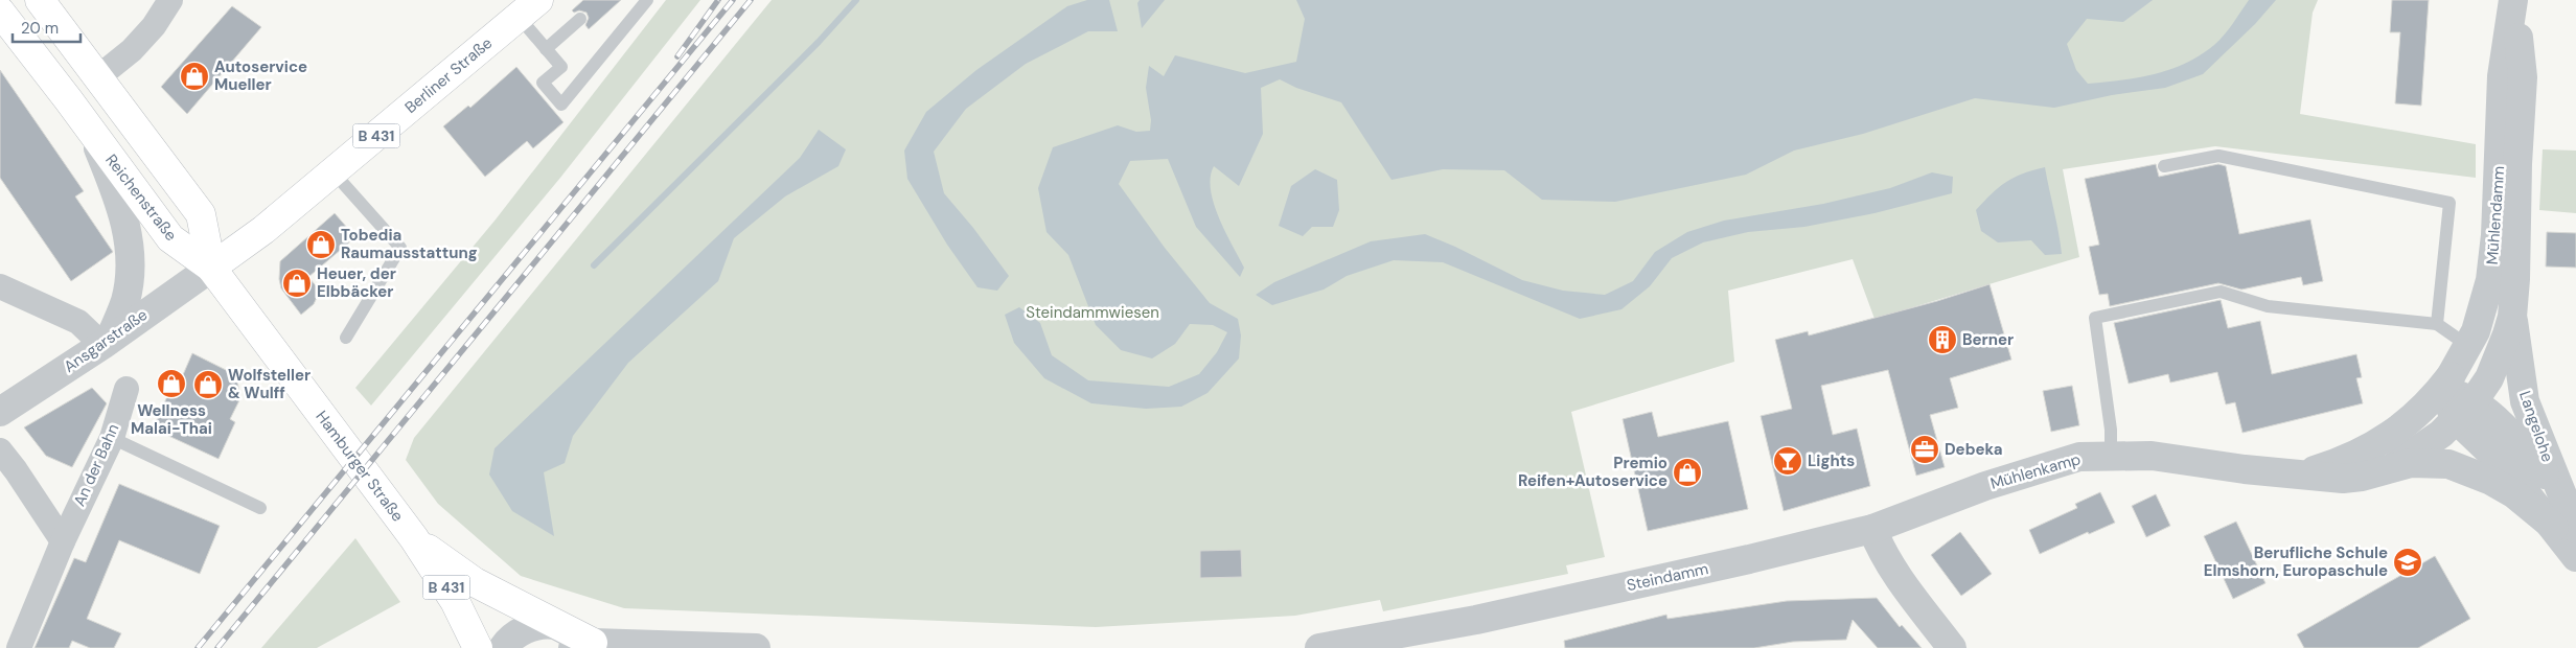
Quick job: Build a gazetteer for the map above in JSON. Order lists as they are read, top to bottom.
{
  "streets": {
    "main road": [
      "Berliner Straße",
      "B 431",
      "Reichenstraße",
      "Hamburger Straße"
    ],
    "street": [
      "Mühlendamm",
      "Ansgarstraße",
      "Langelohe",
      "An der Bahn",
      "Mühlenkamp",
      "Steindamm"
    ]
  },
  "crossings": [
    ["Berliner Straße", "Reichenstraße"],
    ["Berliner Straße", "Ansgarstraße"],
    ["Berliner Straße", "Hamburger Straße"],
    ["Reichenstraße", "Ansgarstraße"],
    ["Reichenstraße", "Hamburger Straße"],
    ["Mühlendamm", "Langelohe"],
    ["Mühlendamm", "Mühlenkamp"],
    ["Ansgarstraße", "Hamburger Straße"],
    ["Langelohe", "Mühlenkamp"],
    ["Mühlenkamp", "Steindamm"]
  ],
  "parks": ["Steindammwiesen"],
  "places": {
    "shop": [
      "Autoservice Mueller",
      "Tobedia Raumausstattung",
      "Heuer, der Elbbäcker",
      "Wellness Malai-Thai",
      "Wolfsteller & Wulff",
      "Premio Reifen+Autoservice"
    ],
    "building": ["Berner"],
    "office": ["Debeka"],
    "bar": ["Lights"],
    "school or university": ["Berufliche Schule Elmshorn, Europaschule"]
  },
  "scale_bar": "20 m"
}
